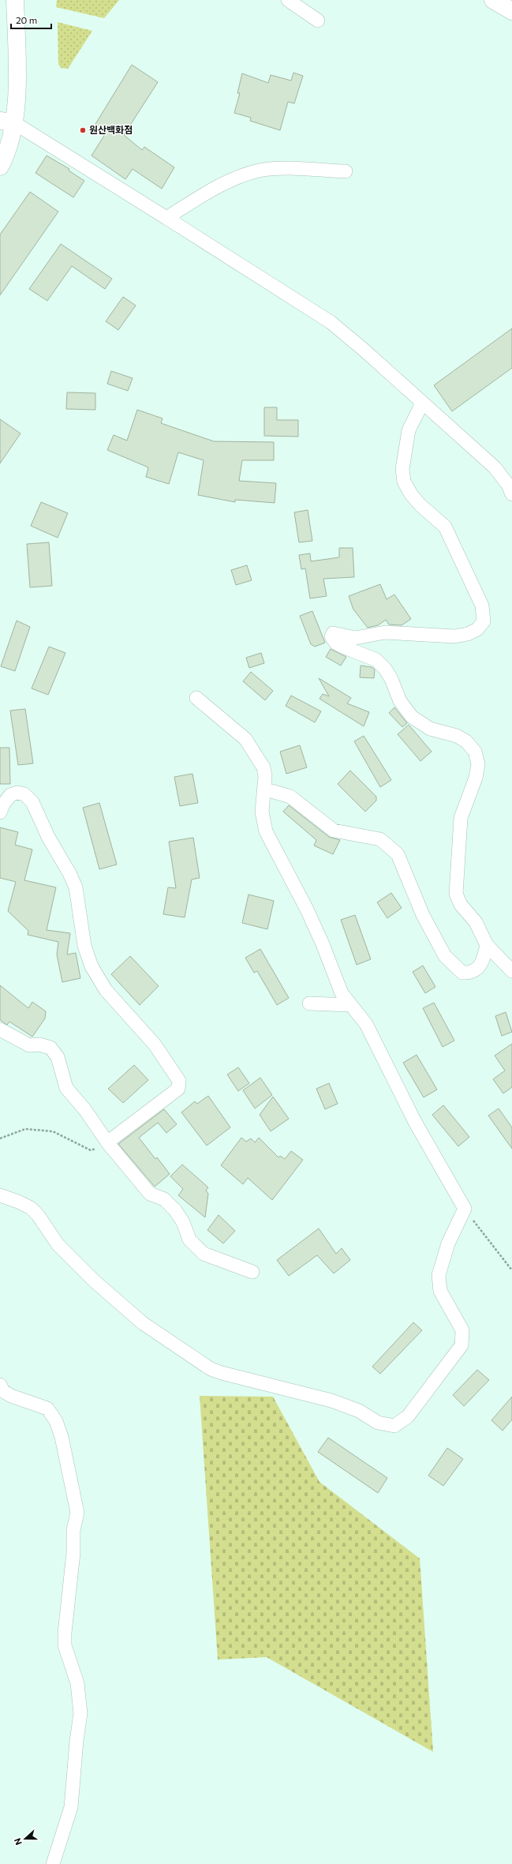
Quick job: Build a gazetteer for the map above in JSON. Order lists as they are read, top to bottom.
{
  "places": ["원산백화점"],
  "scale_bar": "20 m",
  "north": "left"
}
